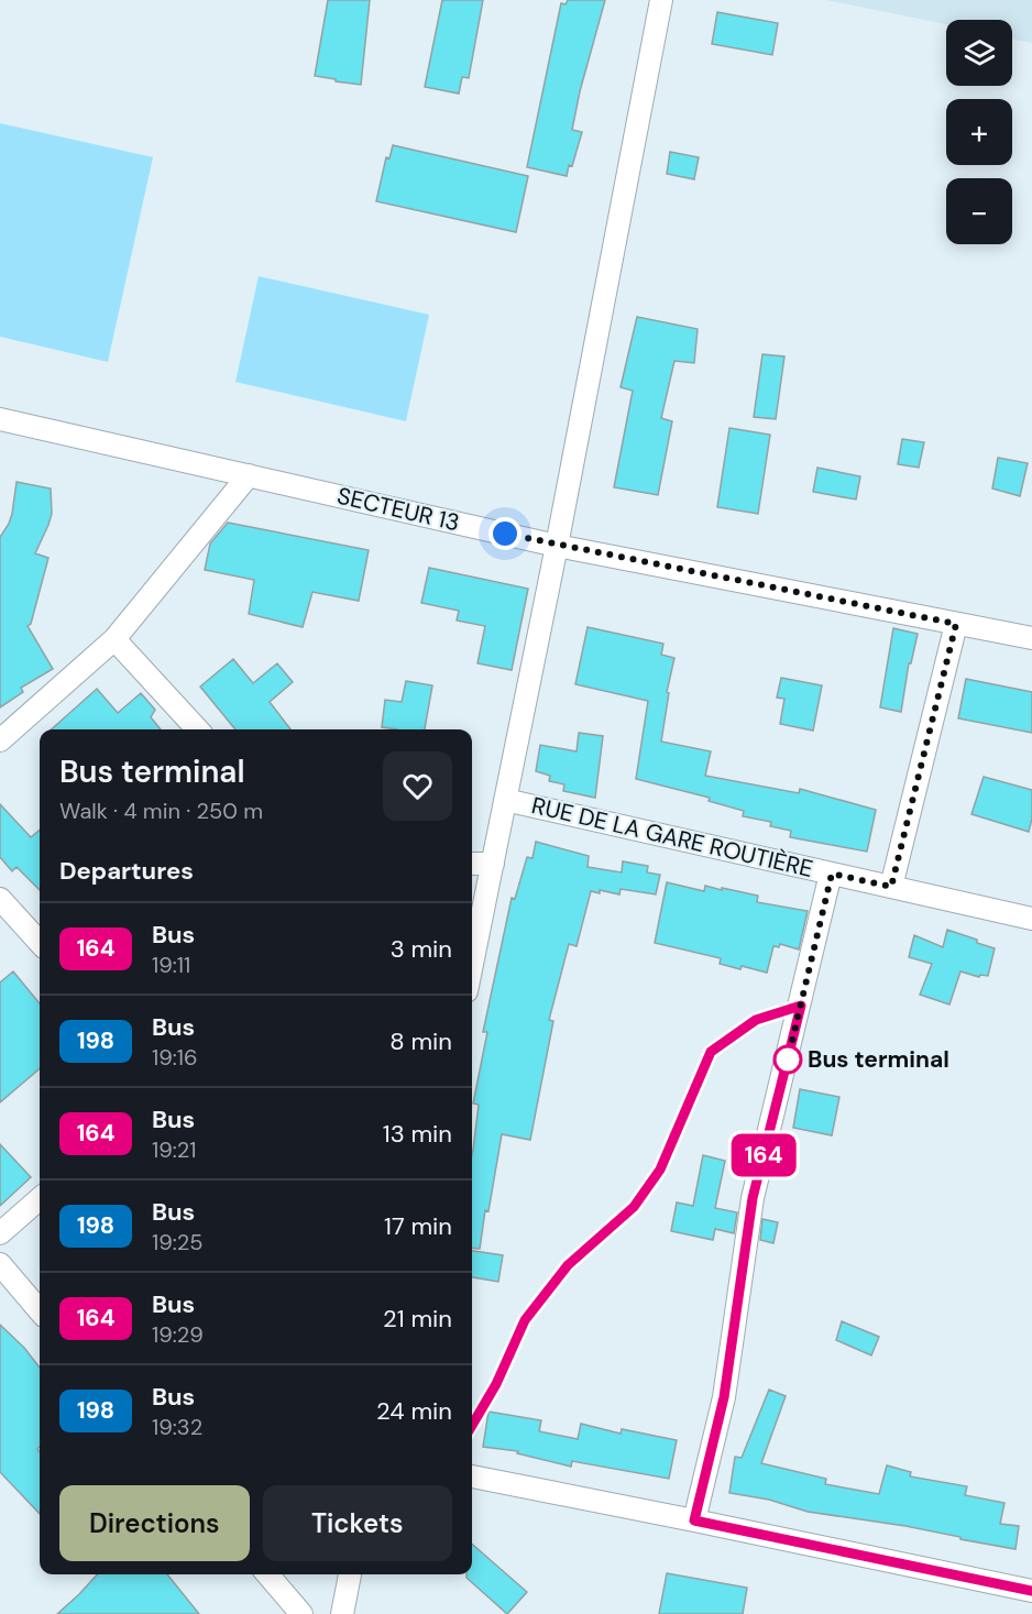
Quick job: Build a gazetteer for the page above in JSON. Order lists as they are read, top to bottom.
{
  "streets": {
    "street": ["SECTEUR 13", "RUE DE LA GARE ROUTIÈRE"]
  },
  "places": ["Bus terminal"],
  "lines": ["bus line 164"],
  "page": {
    "on_map": "164",
    "map_buttons": ["+", "−"],
    "heading": [
      ["Bus terminal", "Walk · 4 min · 250 m"],
      "Departures"
    ],
    "list": [
      {
        "mark": "164",
        "name": "Bus",
        "note": "19:11",
        "value": "3 min"
      },
      {
        "mark": "198",
        "name": "Bus",
        "note": "19:16",
        "value": "8 min"
      },
      {
        "mark": "164",
        "name": "Bus",
        "note": "19:21",
        "value": "13 min"
      },
      {
        "mark": "198",
        "name": "Bus",
        "note": "19:25",
        "value": "17 min"
      },
      {
        "mark": "164",
        "name": "Bus",
        "note": "19:29",
        "value": "21 min"
      },
      {
        "mark": "198",
        "name": "Bus",
        "note": "19:32",
        "value": "24 min"
      }
    ],
    "buttons": ["Directions", "Tickets"]
  }
}
